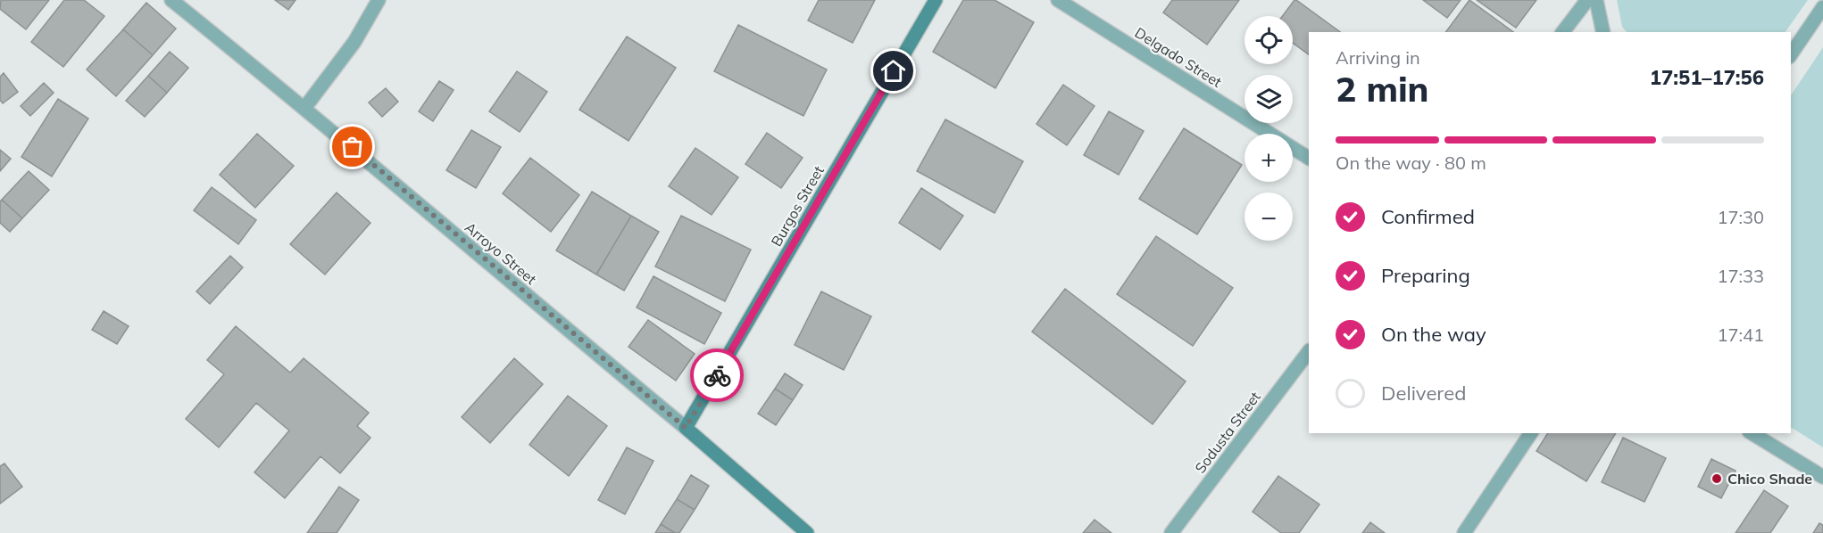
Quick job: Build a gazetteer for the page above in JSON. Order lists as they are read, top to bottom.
{
  "streets": {
    "street": [
      "Delgado Street",
      "Burgos Street",
      "Arroyo Street",
      "Sodusta Street"
    ]
  },
  "crossings": [
    ["Burgos Street", "Arroyo Street"]
  ],
  "places": ["Chico Shade"],
  "page": {
    "map_buttons": ["+", "−"],
    "heading": ["2 min", "Arriving in", "17:51–17:56"],
    "bar": "On the way · 80 m",
    "list": [
      ["Confirmed", "17:30"],
      ["Preparing", "17:33"],
      ["On the way", "17:41"],
      "Delivered"
    ]
  }
}
